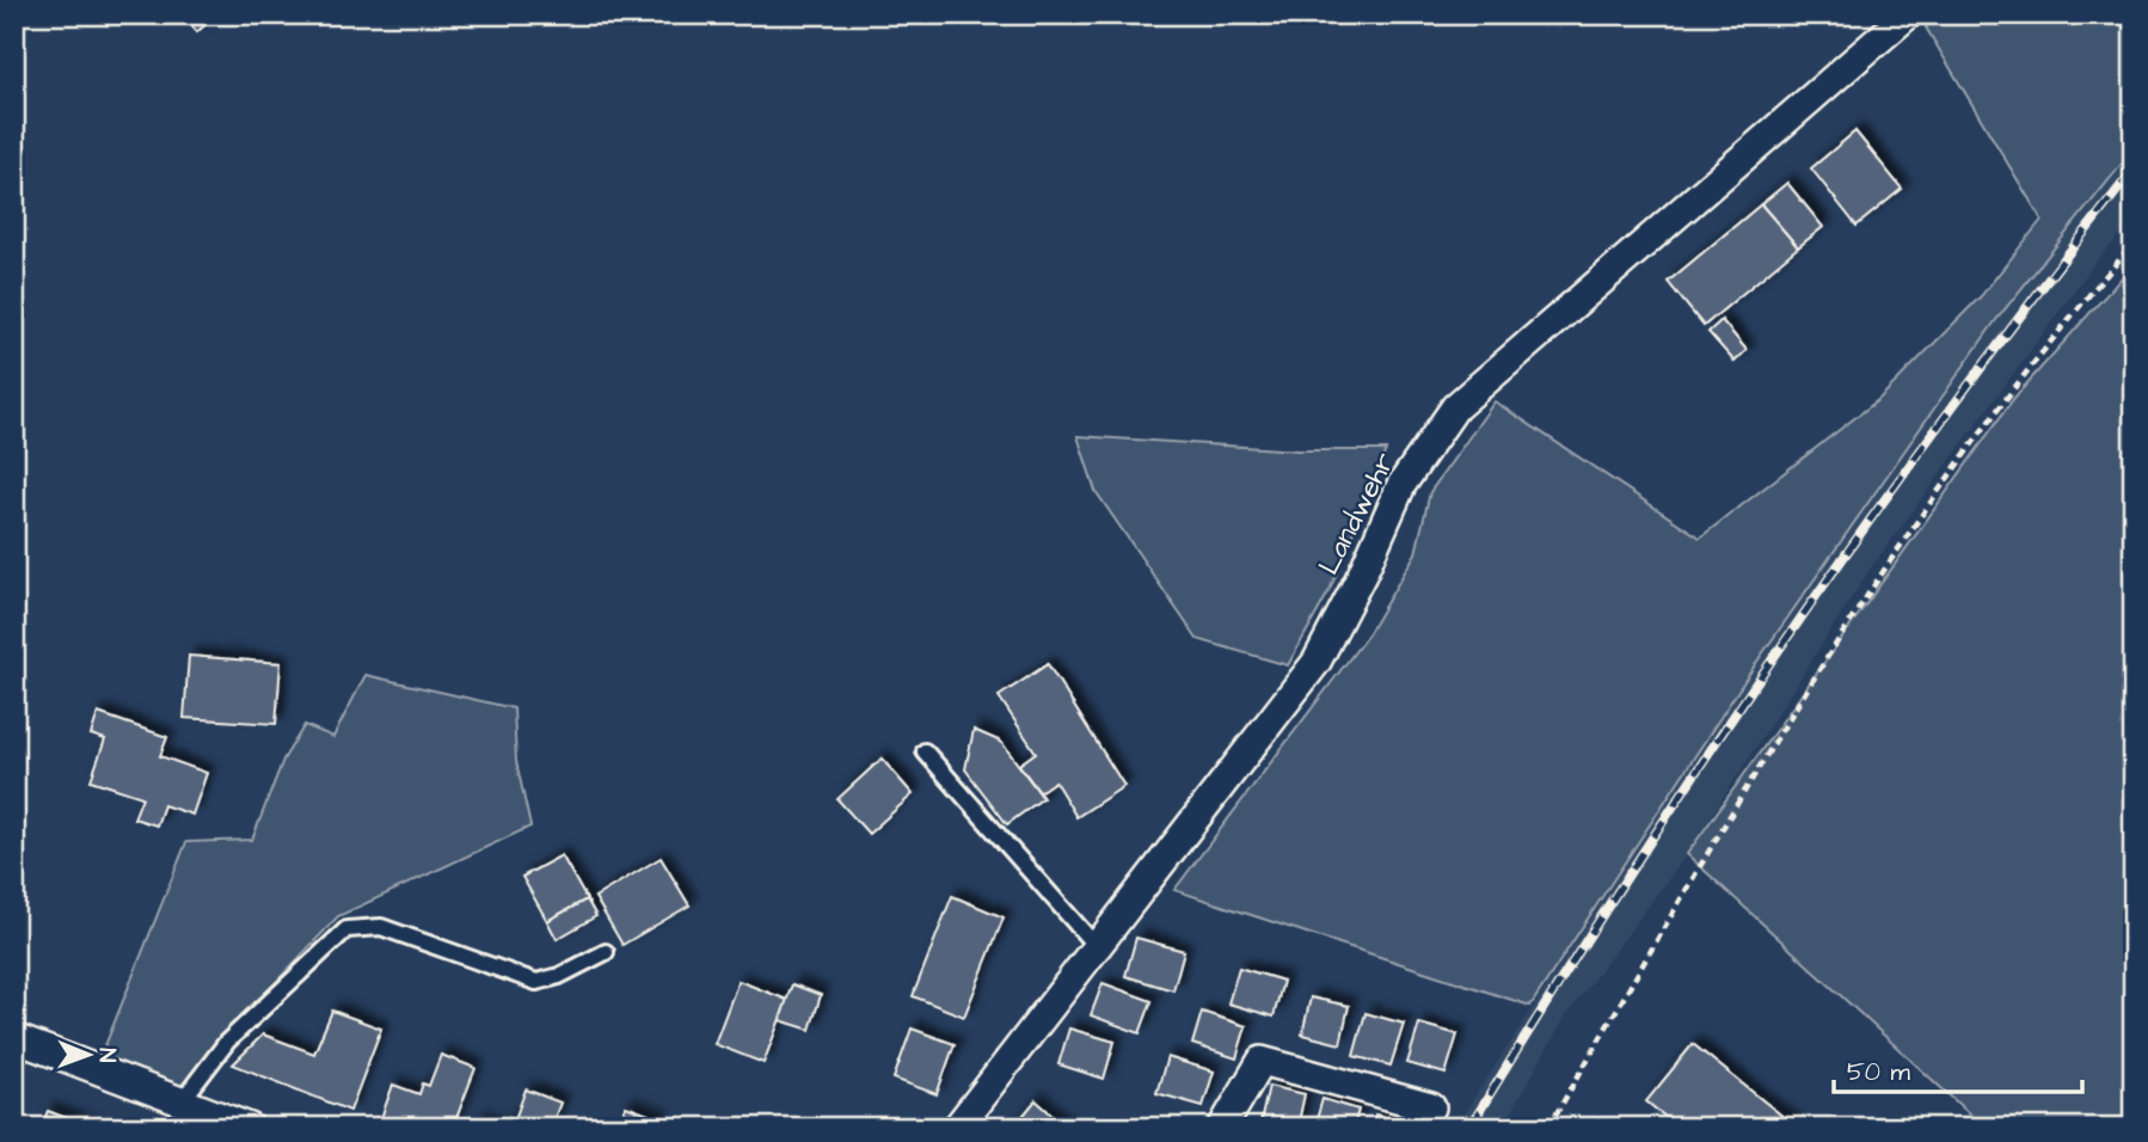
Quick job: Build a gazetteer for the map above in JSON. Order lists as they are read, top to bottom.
{
  "streets": {
    "street": ["Landwehr"]
  },
  "scale_bar": "50 m",
  "north": "right"
}
